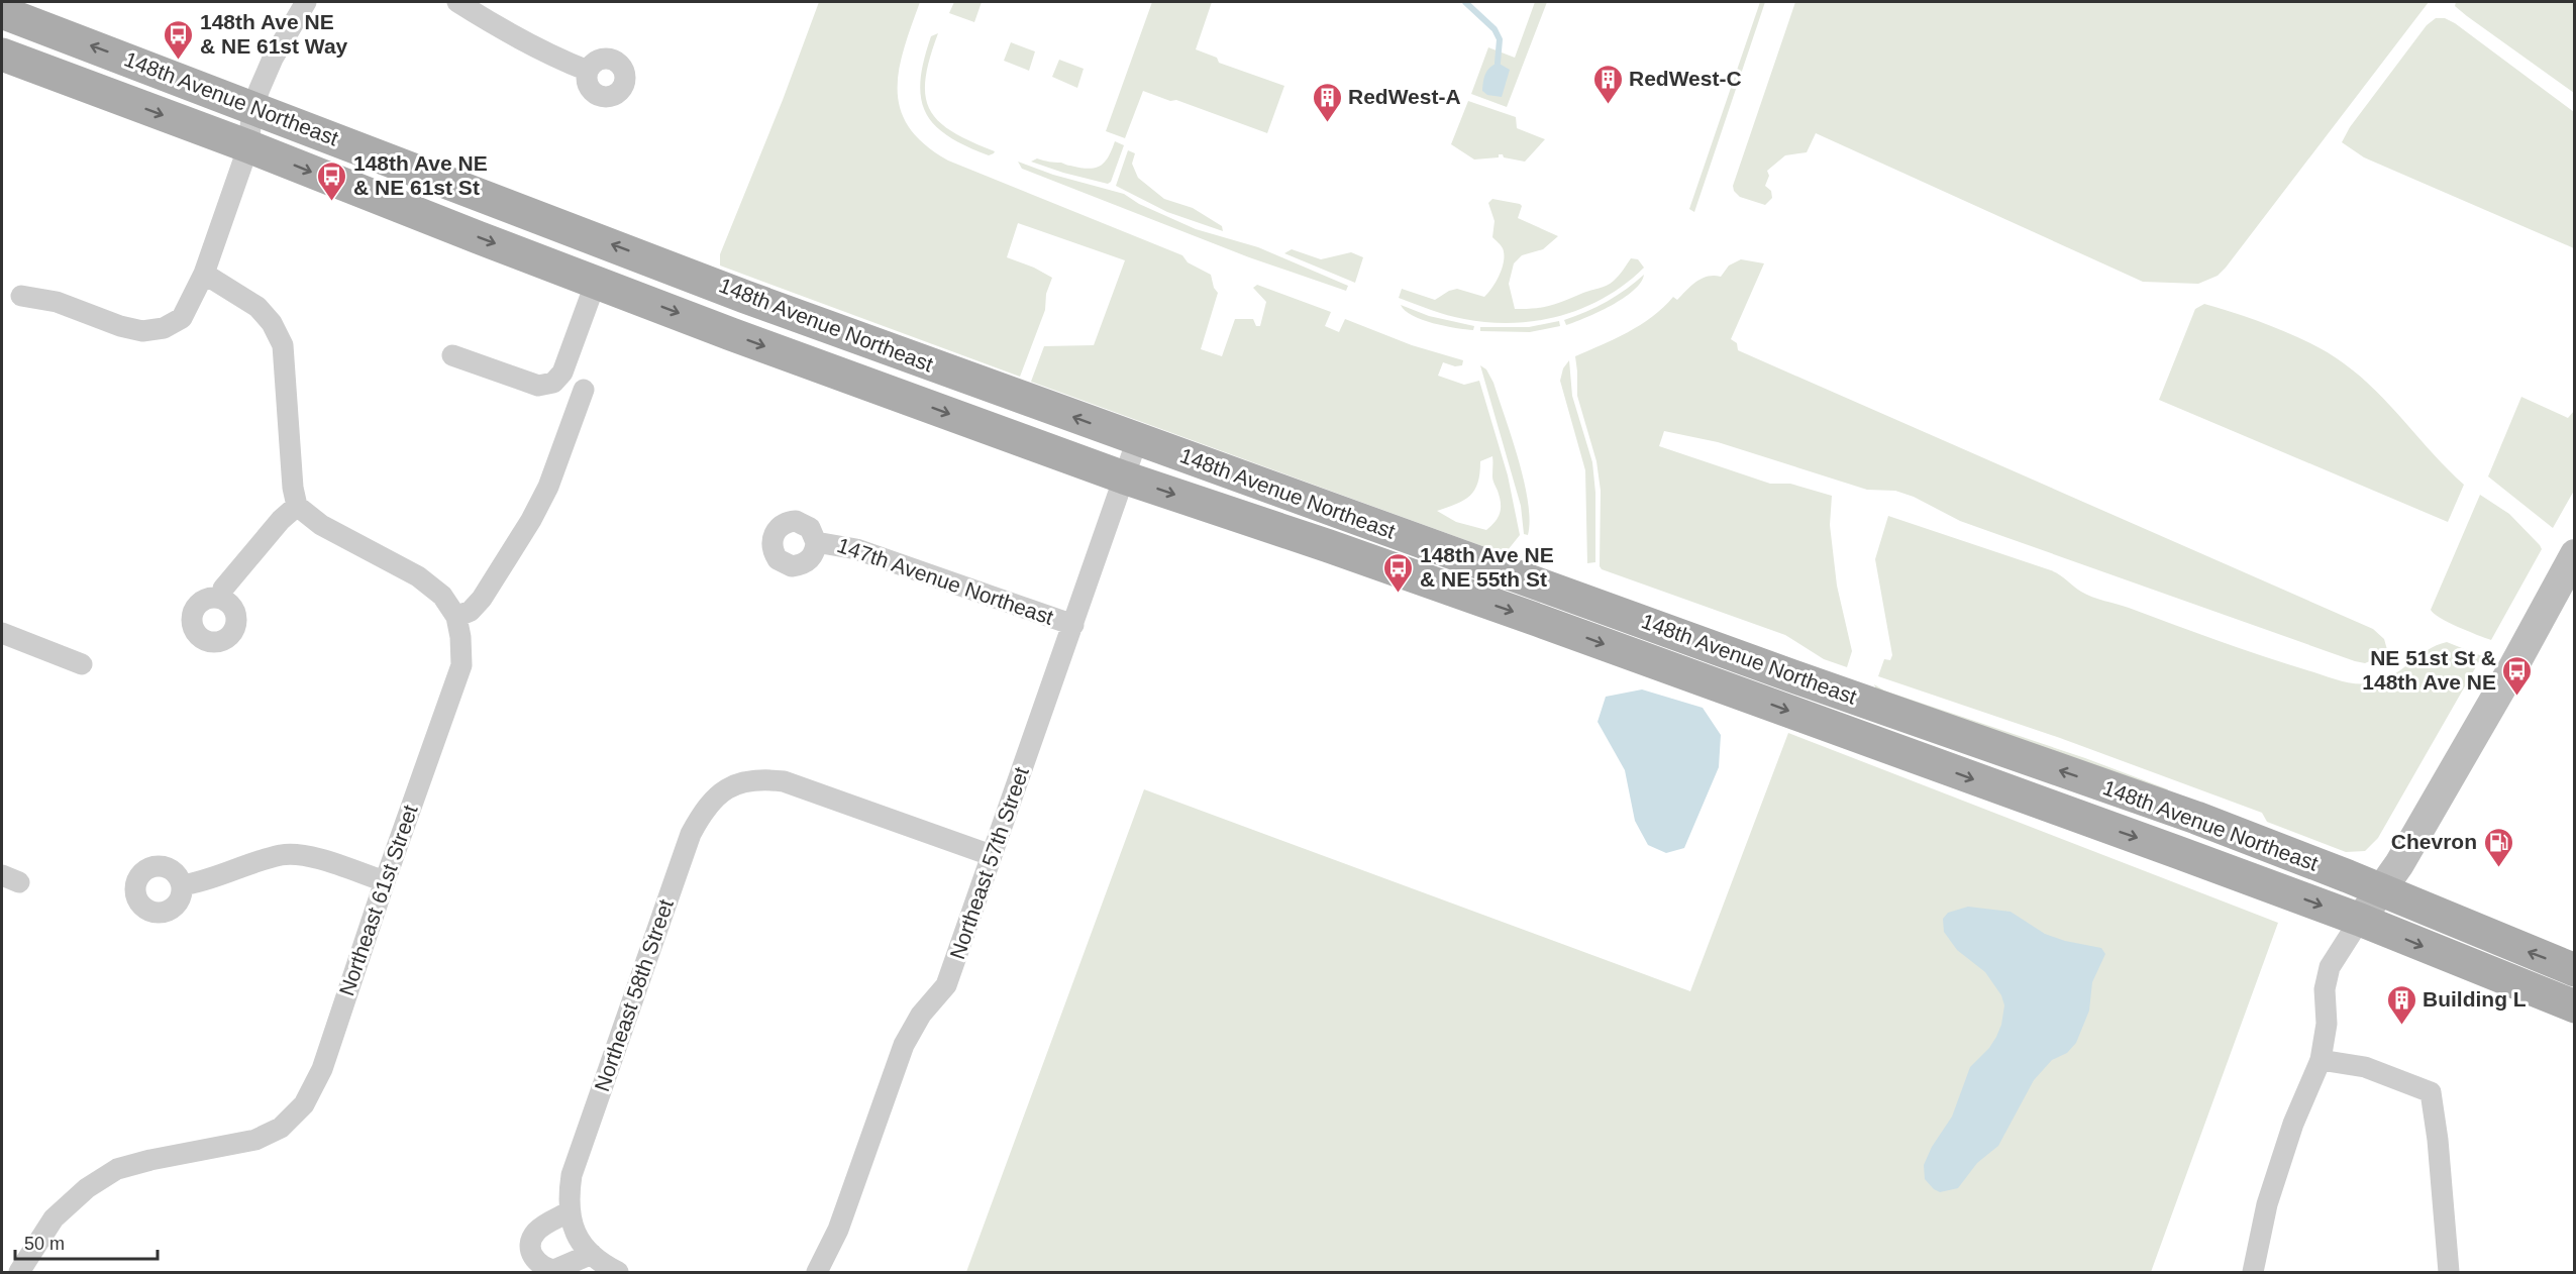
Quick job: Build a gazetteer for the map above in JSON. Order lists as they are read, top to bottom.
{
  "streets": {
    "main road": ["148th Avenue Northeast"],
    "street": [
      "147th Avenue Northeast",
      "Northeast 57th Street",
      "Northeast 61st Street",
      "Northeast 58th Street"
    ]
  },
  "crossings": [
    ["148th Avenue Northeast", "Northeast 57th Street"],
    ["147th Avenue Northeast", "Northeast 57th Street"],
    ["Northeast 57th Street", "Northeast 58th Street"]
  ],
  "places": {
    "bus stop": [
      "148th Ave NE & NE 61st Way",
      "148th Ave NE & NE 61st St",
      "148th Ave NE & NE 55th St",
      "NE 51st St & 148th Ave NE"
    ],
    "building": ["RedWest-C", "RedWest-A", "Building L"],
    "fuel station": ["Chevron"]
  },
  "scale_bar": "50 m"
}
